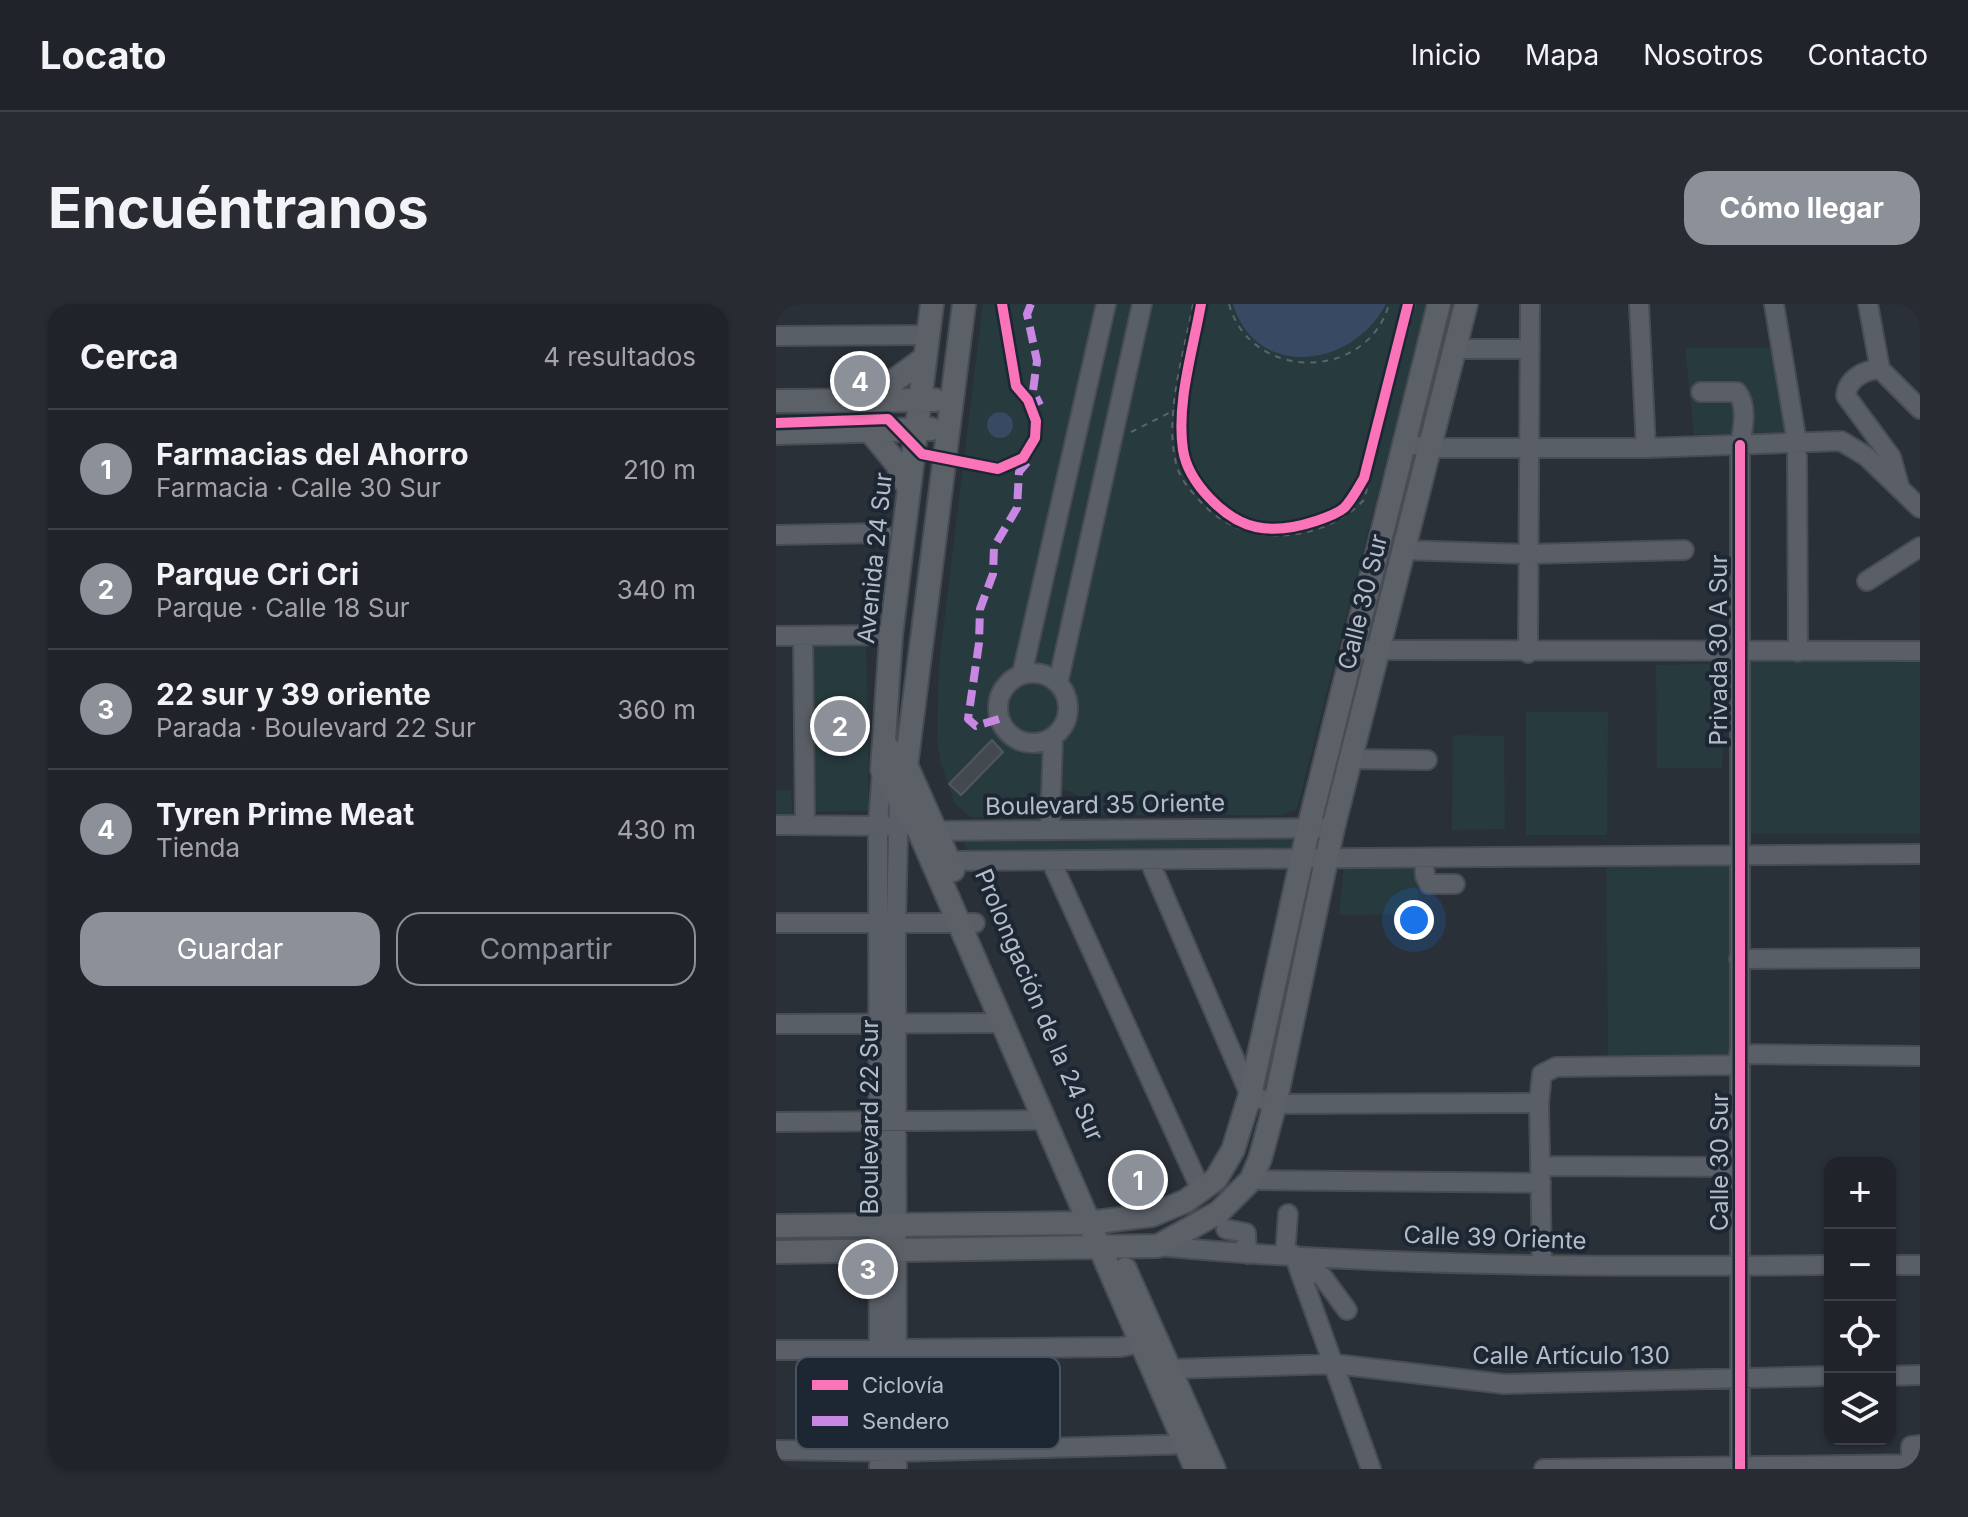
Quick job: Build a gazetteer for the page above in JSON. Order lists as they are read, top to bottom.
{
  "streets": {
    "main road": ["Avenida 24 Sur", "Calle 30 Sur", "Prolongación de la 24 Sur"],
    "street": [
      "Privada 30 A Sur",
      "Boulevard 35 Oriente",
      "Boulevard 22 Sur",
      "Calle 39 Oriente",
      "Calle Artículo 130"
    ]
  },
  "crossings": [
    ["Avenida 24 Sur", "Prolongación de la 24 Sur"],
    ["Avenida 24 Sur", "Boulevard 22 Sur"],
    ["Calle 30 Sur", "Privada 30 A Sur"],
    ["Calle 30 Sur", "Boulevard 35 Oriente"],
    ["Calle 30 Sur", "Prolongación de la 24 Sur"],
    ["Calle 30 Sur", "Boulevard 22 Sur"],
    ["Calle 30 Sur", "Calle 39 Oriente"],
    ["Calle 30 Sur", "Calle Artículo 130"],
    ["Boulevard 35 Oriente", "Prolongación de la 24 Sur"],
    ["Boulevard 35 Oriente", "Boulevard 22 Sur"],
    ["Prolongación de la 24 Sur", "Boulevard 22 Sur"],
    ["Prolongación de la 24 Sur", "Calle Artículo 130"]
  ],
  "legend": ["Ciclovía", "Sendero"],
  "page": {
    "header": "Locato",
    "nav": [
      "Inicio",
      "Mapa",
      "Nosotros",
      "Contacto"
    ],
    "buttons": [
      "Cómo llegar",
      ["Guardar", "Compartir"]
    ],
    "title": "Encuéntranos",
    "heading": ["Cerca", "4 resultados"],
    "pins": [
      "4",
      "2",
      "1",
      "3"
    ],
    "list": [
      {
        "mark": "1",
        "name": "Farmacias del Ahorro",
        "note": "Farmacia · Calle 30 Sur",
        "value": "210 m"
      },
      {
        "mark": "2",
        "name": "Parque Cri Cri",
        "note": "Parque · Calle 18 Sur",
        "value": "340 m"
      },
      {
        "mark": "3",
        "name": "22 sur y 39 oriente",
        "note": "Parada · Boulevard 22 Sur",
        "value": "360 m"
      },
      {
        "mark": "4",
        "name": "Tyren Prime Meat",
        "note": "Tienda",
        "value": "430 m"
      }
    ],
    "map_buttons": ["+", "−"]
  }
}
